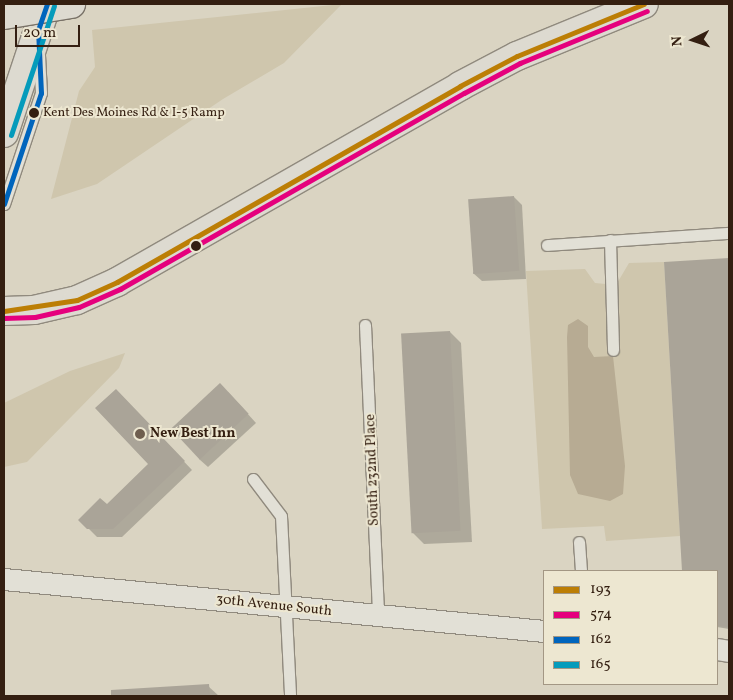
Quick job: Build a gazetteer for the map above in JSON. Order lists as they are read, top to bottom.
{
  "streets": {
    "street": ["30th Avenue South"],
    "lane": ["South 232nd Place"]
  },
  "crossings": [
    ["South 232nd Place", "30th Avenue South"]
  ],
  "places": ["Kent Des Moines Rd & I-5 Ramp", "New Best Inn"],
  "lines": [
    "transit line 193",
    "transit line 162",
    "transit line 165",
    "transit line 574"
  ],
  "legend": [
    "193",
    "574",
    "162",
    "165"
  ],
  "scale_bar": "20 m",
  "north": "left"
}
